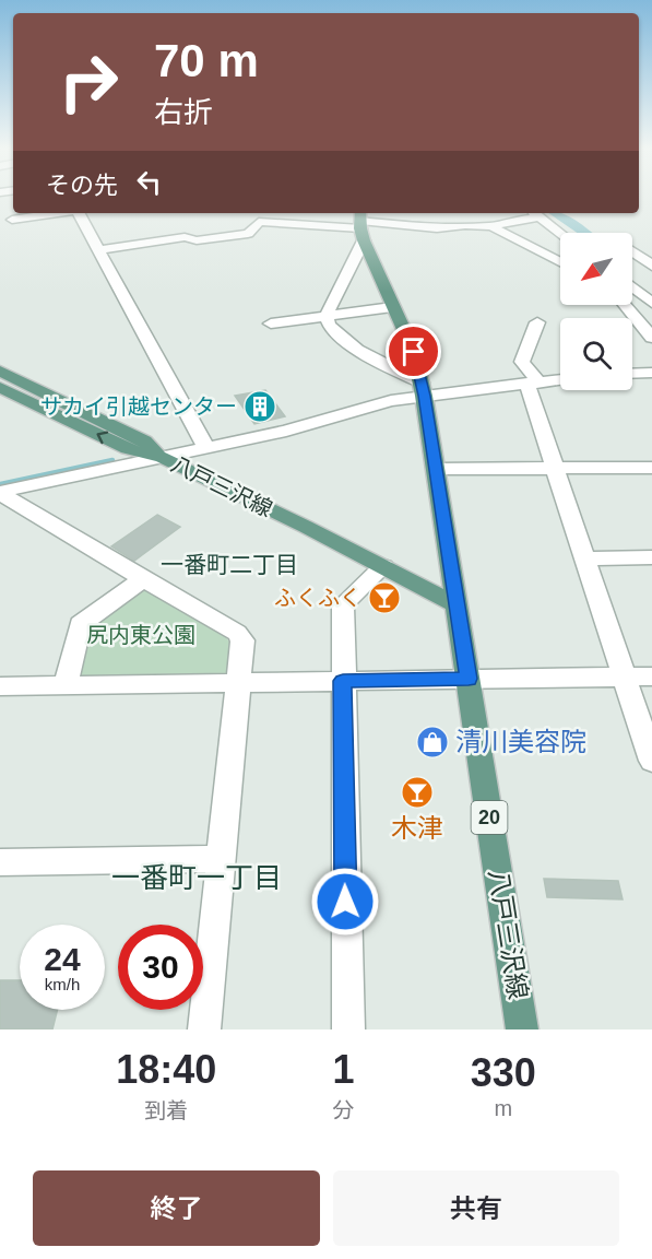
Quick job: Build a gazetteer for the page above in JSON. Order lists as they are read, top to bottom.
{
  "streets": {
    "main road": ["八戸三沢線", "20"]
  },
  "districts": ["一番町二丁目", "一番町一丁目"],
  "parks": ["尻内東公園"],
  "places": {
    "building": ["サカイ引越センター"],
    "bar": ["ふくふく", "木津"],
    "shop": ["清川美容院"]
  },
  "north": "bottom left",
  "page": {
    "turn": ["70 m", "右折"],
    "then": "その先",
    "speed": "24 km/h",
    "limit": "30",
    "eta": [
      "18:40",
      "到着",
      "1",
      "分",
      "330",
      "m"
    ],
    "buttons": ["終了", "共有"]
  }
}
